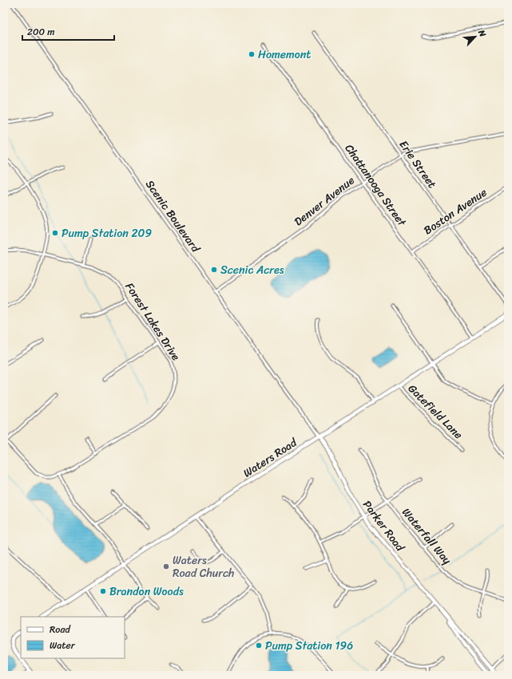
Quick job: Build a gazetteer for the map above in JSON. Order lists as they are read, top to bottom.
{
  "streets": {
    "street": [
      "Erie Street",
      "Chattanooga Street",
      "Denver Avenue",
      "Boston Avenue",
      "Scenic Boulevard",
      "Forest Lakes Drive",
      "Gatefield Lane",
      "Waters Road",
      "Parker Road",
      "Waterfall Way"
    ]
  },
  "crossings": [
    ["Erie Street", "Denver Avenue"],
    ["Erie Street", "Boston Avenue"],
    ["Chattanooga Street", "Denver Avenue"],
    ["Chattanooga Street", "Boston Avenue"],
    ["Chattanooga Street", "Waters Road"],
    ["Denver Avenue", "Scenic Boulevard"],
    ["Scenic Boulevard", "Waters Road"],
    ["Scenic Boulevard", "Parker Road"],
    ["Gatefield Lane", "Waters Road"],
    ["Waters Road", "Parker Road"]
  ],
  "places": [
    "Homemont",
    "Pump Station 209",
    "Scenic Acres",
    "Waters Road Church",
    "Brandon Woods",
    "Pump Station 196"
  ],
  "legend": ["Road", "Water"],
  "scale_bar": "200 m",
  "north": "top right"
}
